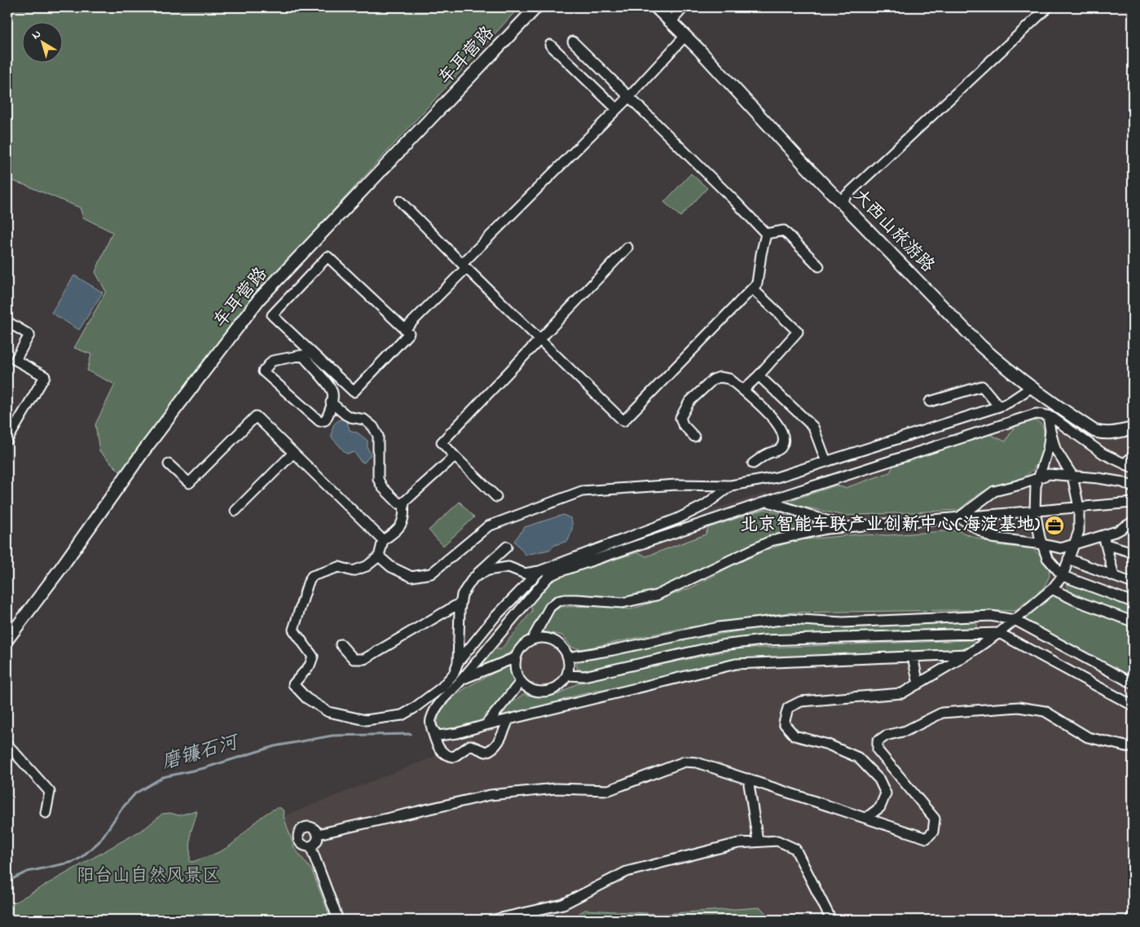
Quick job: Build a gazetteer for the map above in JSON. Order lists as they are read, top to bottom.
{
  "streets": {
    "street": ["车耳营路", "大西山旅游路"]
  },
  "water": ["磨镰石河"],
  "parks": ["阳台山自然风景区"],
  "places": {
    "office": ["北京智能车联产业创新中心(海淀基地)"]
  },
  "north": "top left"
}
